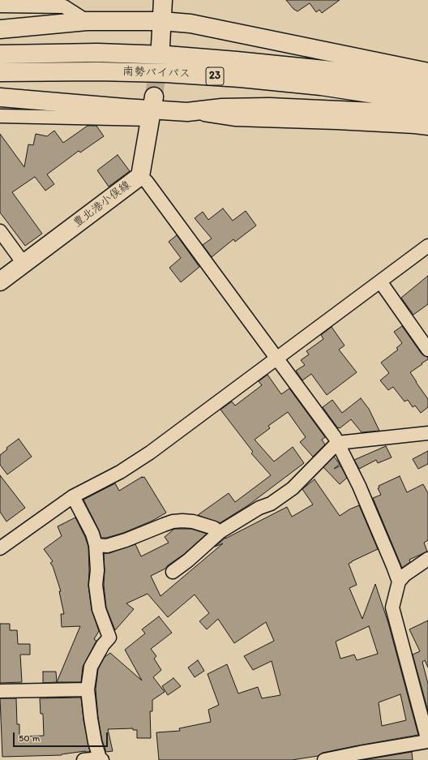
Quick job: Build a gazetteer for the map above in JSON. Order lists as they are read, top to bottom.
{
  "streets": {
    "main road": ["南勢バイパス", "23", "豊北港小俣線"]
  },
  "scale_bar": "50 m"
}
